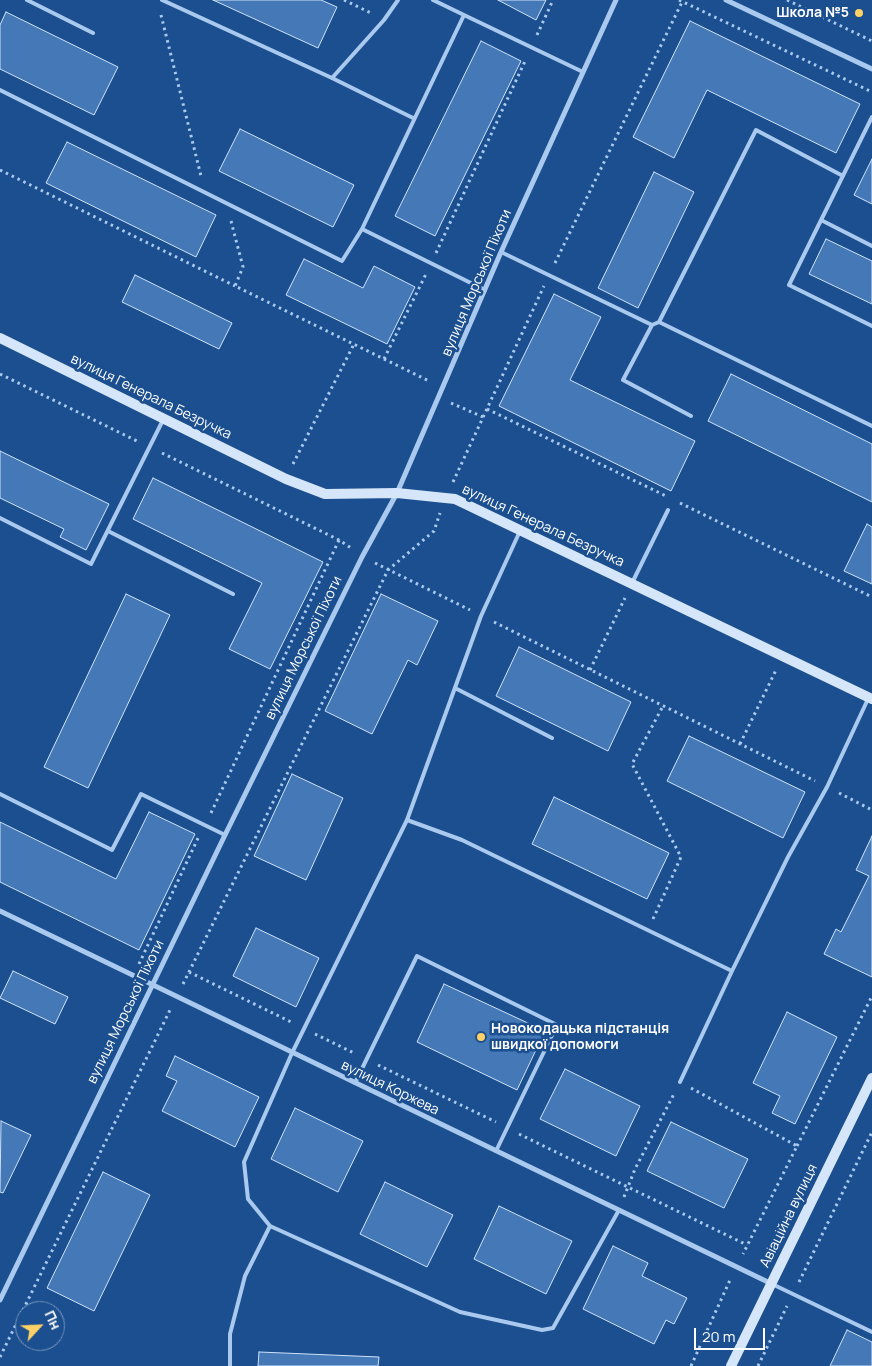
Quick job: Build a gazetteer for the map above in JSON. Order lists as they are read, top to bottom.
{
  "streets": {
    "street": [
      "вулиця Морської Піхоти",
      "вулиця Генерала Безручка",
      "вулиця Коржева",
      "Авіаційна вулиця"
    ]
  },
  "crossings": [
    ["вулиця Морської Піхоти", "вулиця Генерала Безручка"],
    ["вулиця Морської Піхоти", "вулиця Коржева"],
    ["вулиця Коржева", "Авіаційна вулиця"]
  ],
  "places": ["Школа №5", "Новокодацька підстанція швидкої допомоги"],
  "scale_bar": "20 m",
  "north": "top right"
}
